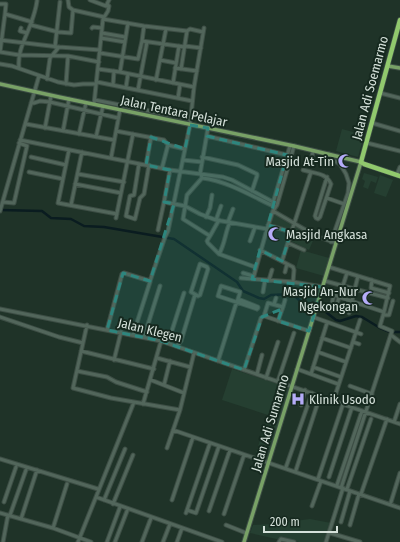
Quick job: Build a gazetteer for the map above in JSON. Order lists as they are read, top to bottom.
{
  "streets": {
    "highway": ["Jalan Adi Soemarmo"],
    "main road": ["Jalan Tentara Pelajar", "Jalan Adi Sumarmo"],
    "street": ["Jalan Klegen"]
  },
  "crossings": [
    ["Jalan Adi Soemarmo", "Jalan Tentara Pelajar"],
    ["Jalan Adi Soemarmo", "Jalan Adi Sumarmo"],
    ["Jalan Tentara Pelajar", "Jalan Adi Sumarmo"],
    ["Jalan Klegen", "Jalan Adi Sumarmo"]
  ],
  "places": {
    "mosque": ["Masjid At-Tin", "Masjid Angkasa", "Masjid An-Nur Ngekongan"],
    "hospital": ["Klinik Usodo"]
  },
  "scale_bar": "200 m"
}
